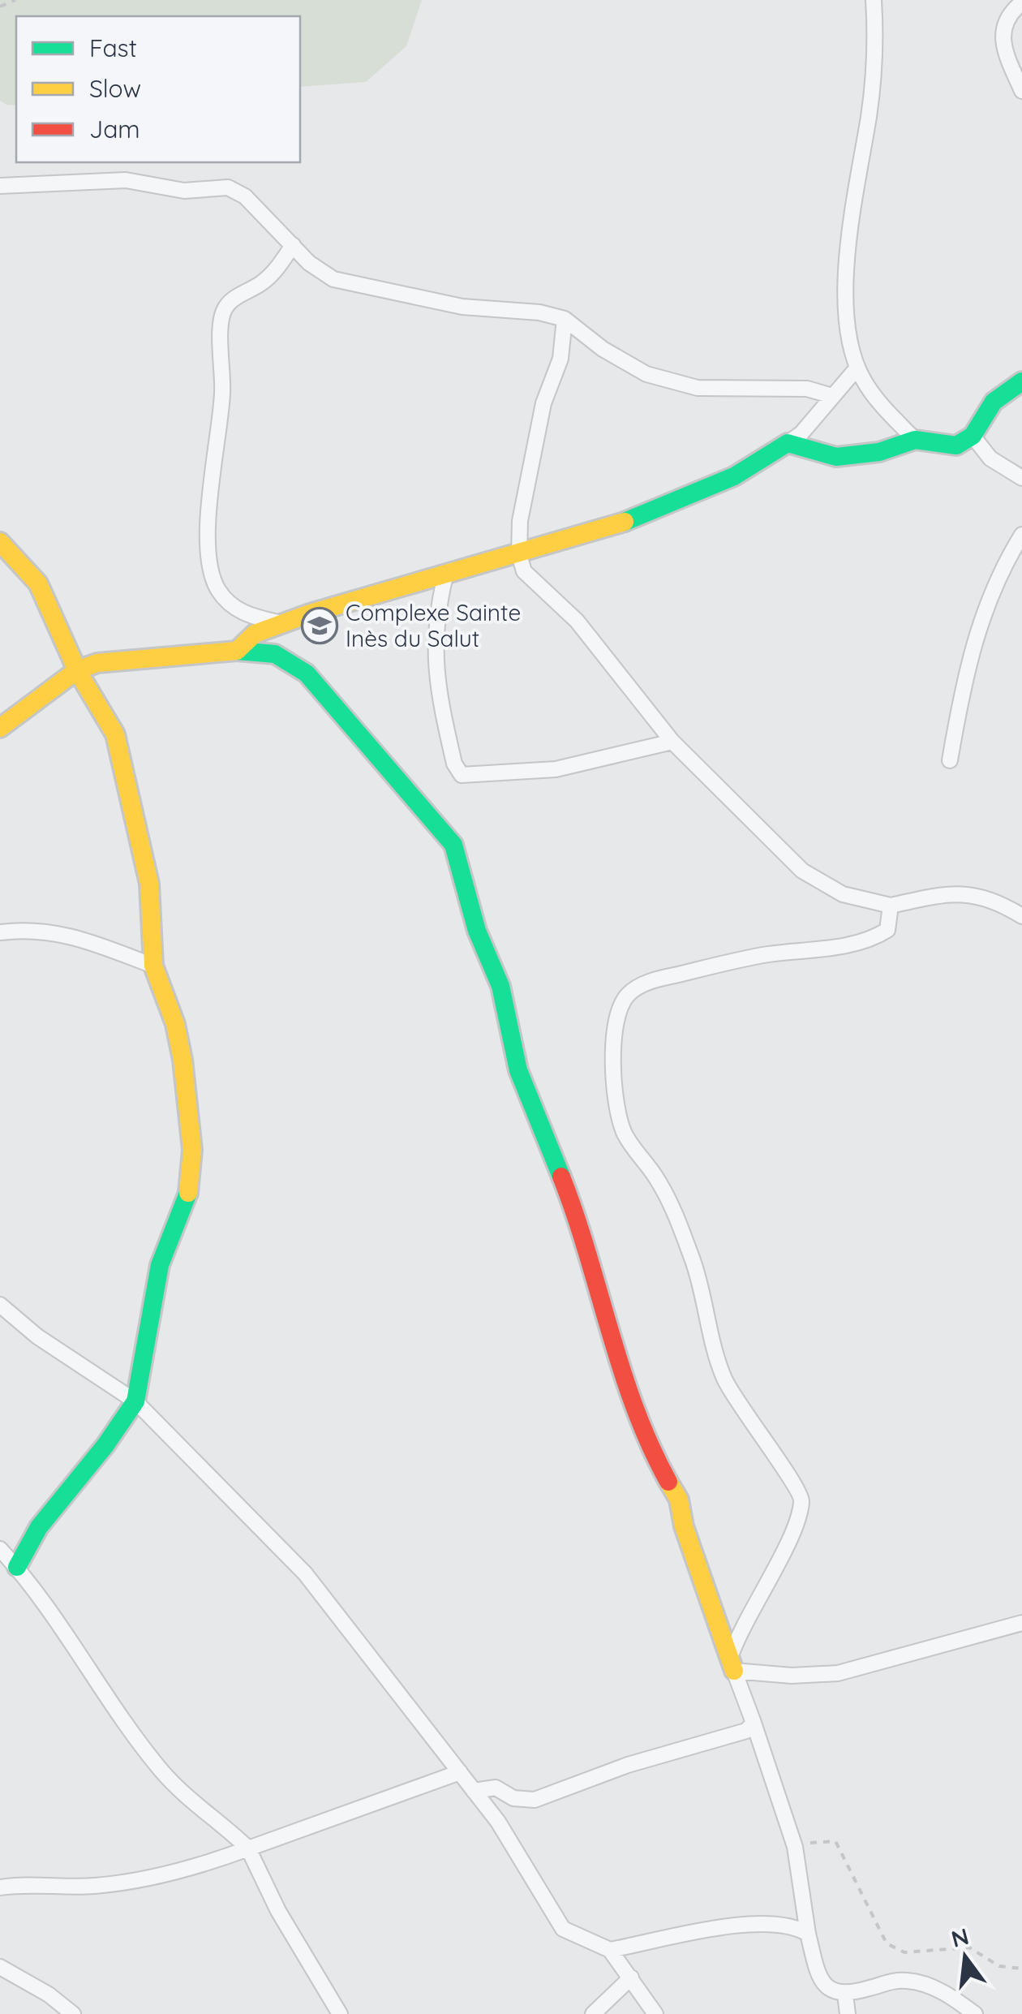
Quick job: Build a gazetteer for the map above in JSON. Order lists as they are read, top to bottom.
{
  "places": {
    "school or university": ["Complexe Sainte Inès du Salut"]
  },
  "legend": ["Fast", "Slow", "Jam"],
  "north": "top"
}
